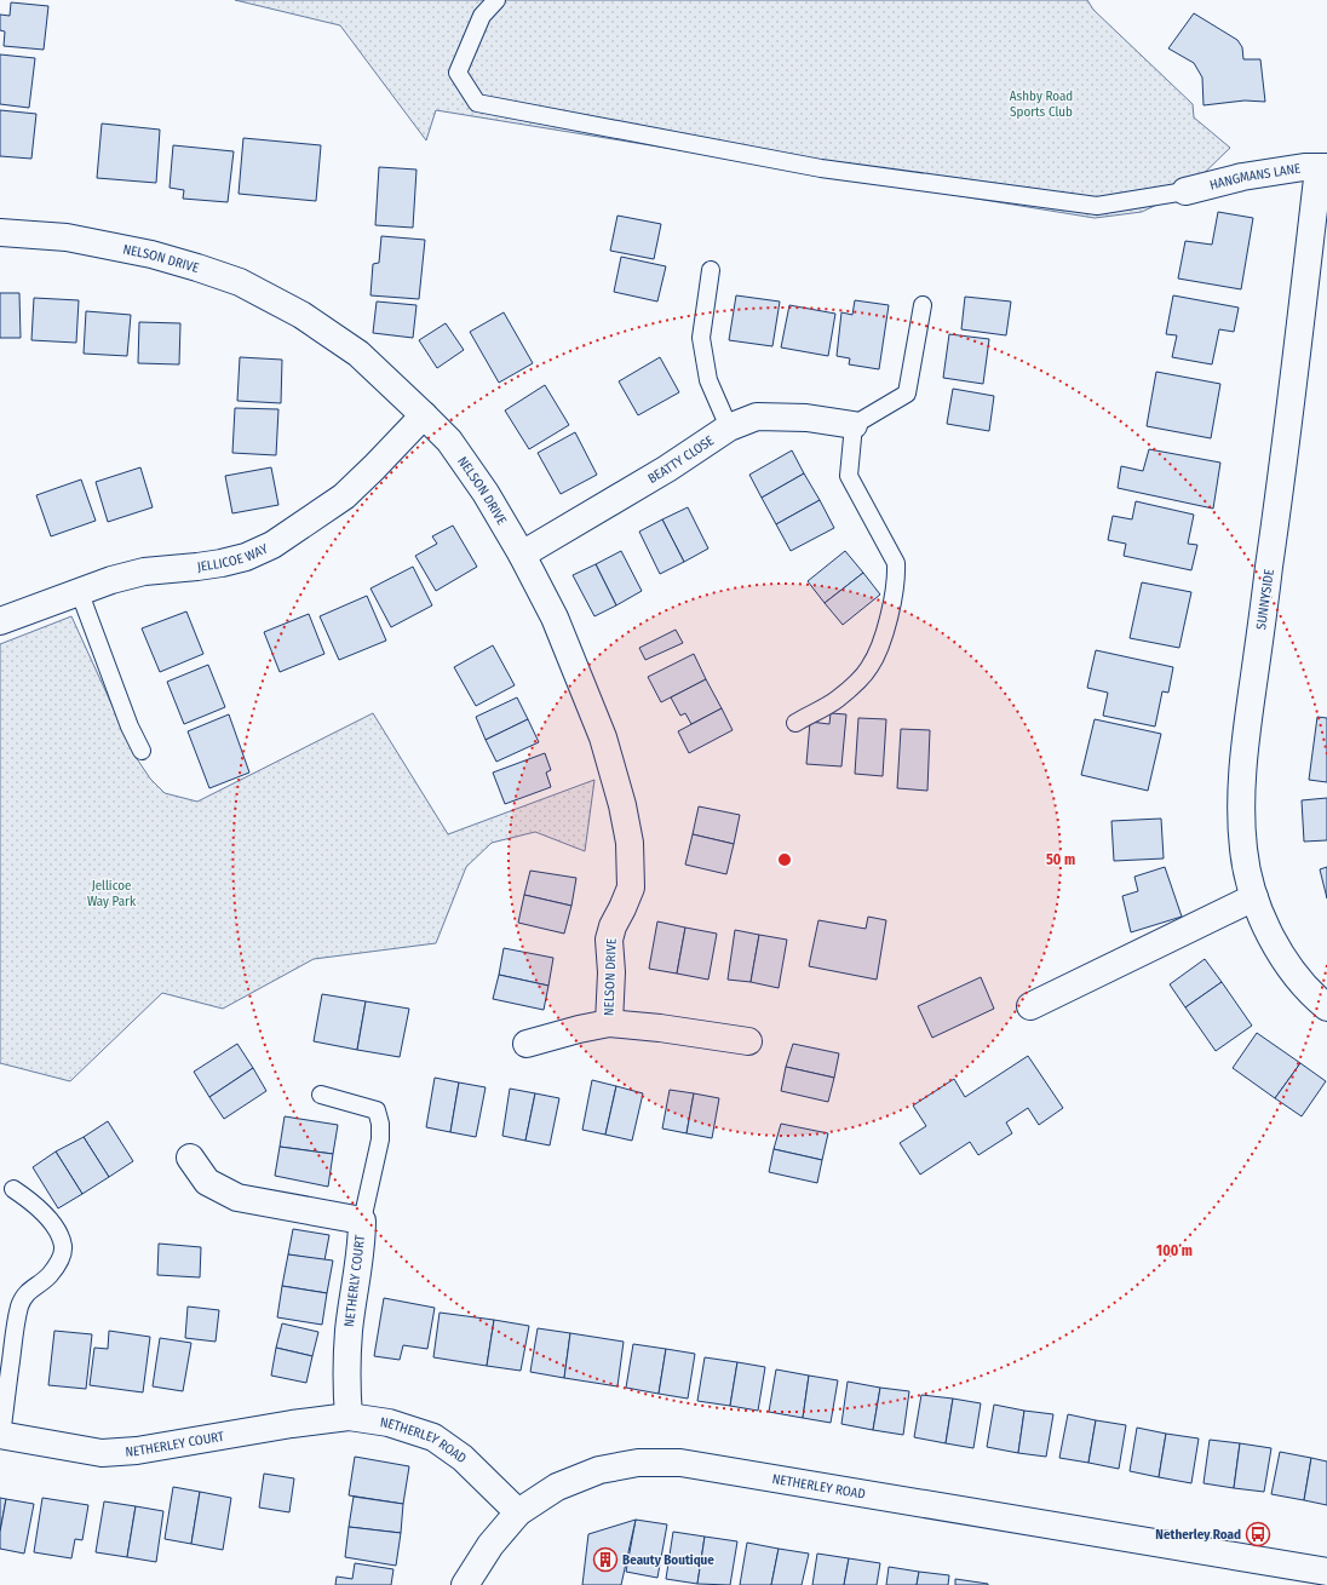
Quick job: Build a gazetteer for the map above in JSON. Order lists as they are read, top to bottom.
{
  "streets": {
    "street": [
      "HANGMANS LANE",
      "NELSON DRIVE",
      "BEATTY CLOSE",
      "JELLICOE WAY",
      "SUNNYSIDE",
      "NETHERLY COURT",
      "NETHERLEY ROAD",
      "NETHERLEY COURT"
    ]
  },
  "crossings": [
    ["HANGMANS LANE", "SUNNYSIDE"],
    ["NELSON DRIVE", "BEATTY CLOSE"],
    ["NELSON DRIVE", "JELLICOE WAY"],
    ["NETHERLY COURT", "NETHERLEY ROAD"],
    ["NETHERLY COURT", "NETHERLEY COURT"],
    ["NETHERLEY ROAD", "NETHERLEY COURT"]
  ],
  "parks": ["Ashby Road Sports Club", "Jellicoe Way Park"],
  "places": {
    "bus stop": ["Netherley Road"],
    "building": ["Beauty Boutique"]
  },
  "rings": ["50 m", "100 m"]
}
